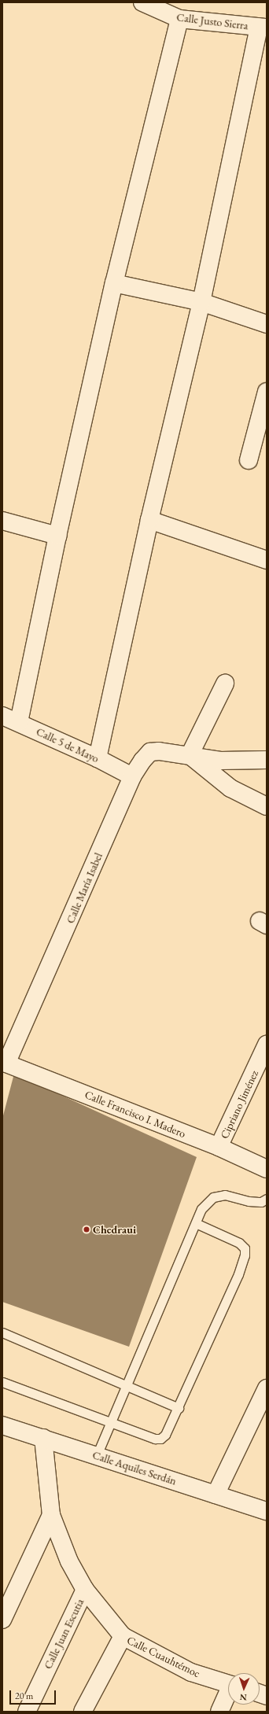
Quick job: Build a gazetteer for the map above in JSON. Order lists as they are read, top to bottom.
{
  "streets": {
    "street": [
      "Calle Justo Sierra",
      "Calle 5 de Mayo",
      "Calle María Isabel",
      "Cipriano Jiménez",
      "Calle Francisco I. Madero",
      "Calle Aquiles Serdán",
      "Calle Juan Escutia",
      "Calle Cuauhtémoc"
    ]
  },
  "crossings": [
    ["Calle 5 de Mayo", "Calle María Isabel"],
    ["Calle María Isabel", "Calle Francisco I. Madero"],
    ["Cipriano Jiménez", "Calle Francisco I. Madero"],
    ["Calle Aquiles Serdán", "Calle Cuauhtémoc"],
    ["Calle Juan Escutia", "Calle Cuauhtémoc"]
  ],
  "places": ["Chedraui"],
  "scale_bar": "20 m",
  "north": "bottom"
}
